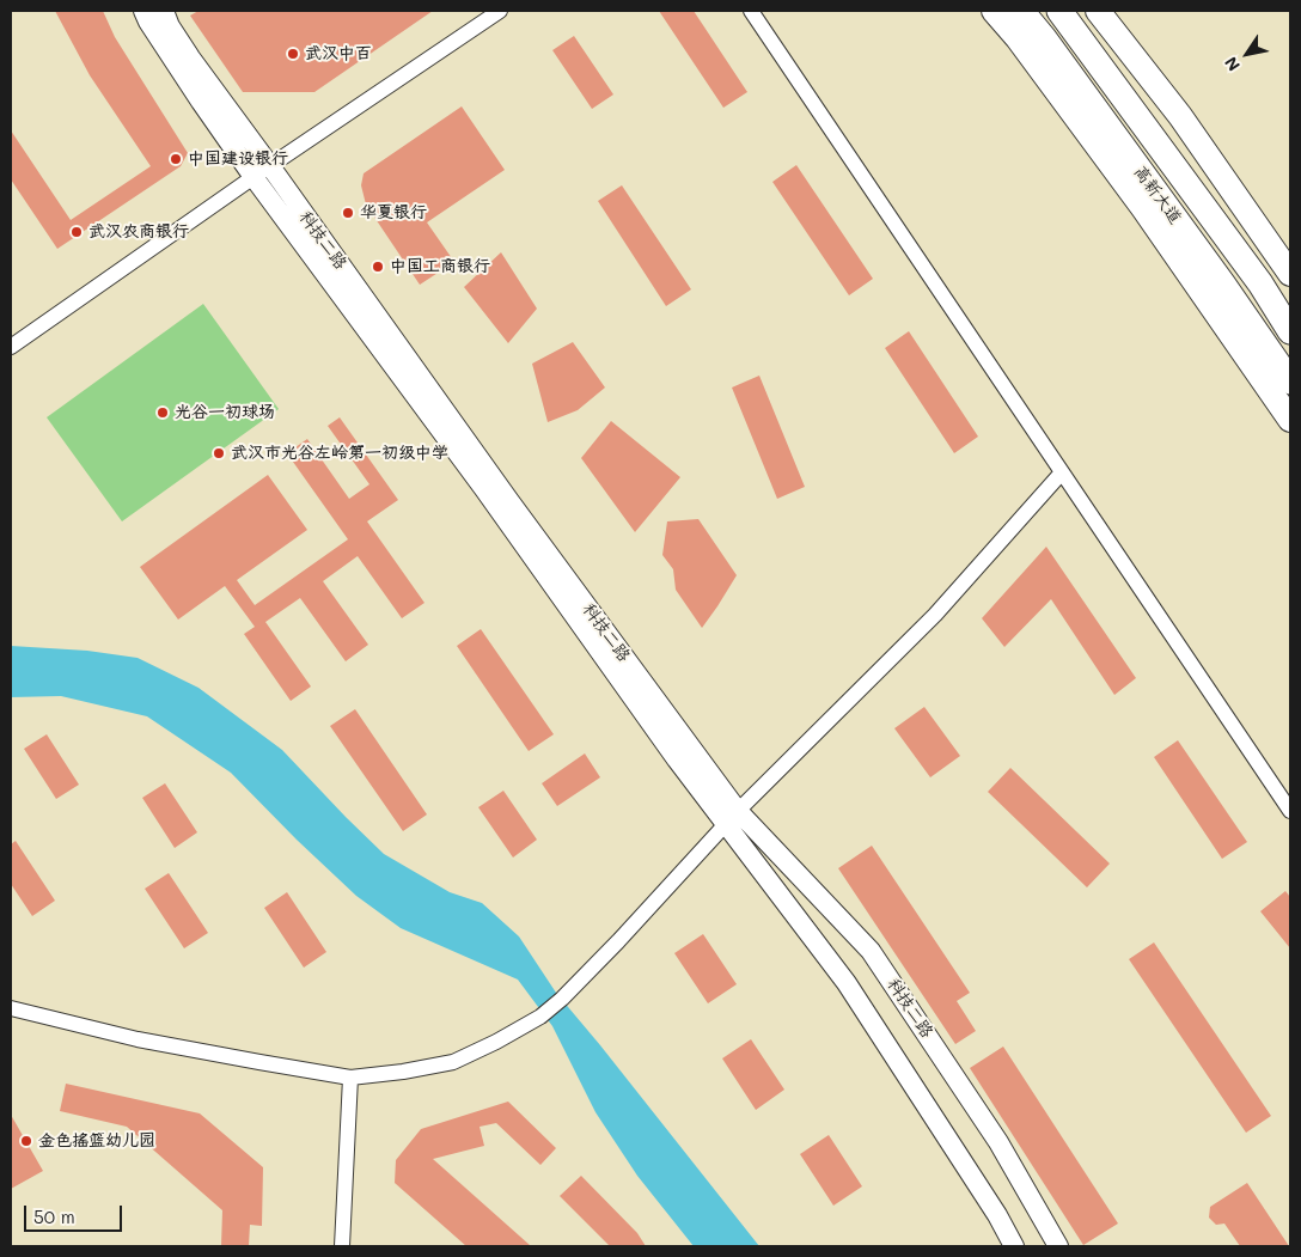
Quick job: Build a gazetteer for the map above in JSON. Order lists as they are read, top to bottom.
{
  "streets": {
    "highway": ["高新大道"],
    "street": ["科技二路"]
  },
  "places": [
    "武汉中百",
    "中国建设银行",
    "华夏银行",
    "武汉农商银行",
    "中国工商银行",
    "光谷一初球场",
    "武汉市光谷左岭第一初级中学",
    "金色摇篮幼儿园"
  ],
  "scale_bar": "50 m",
  "north": "bottom left"
}
